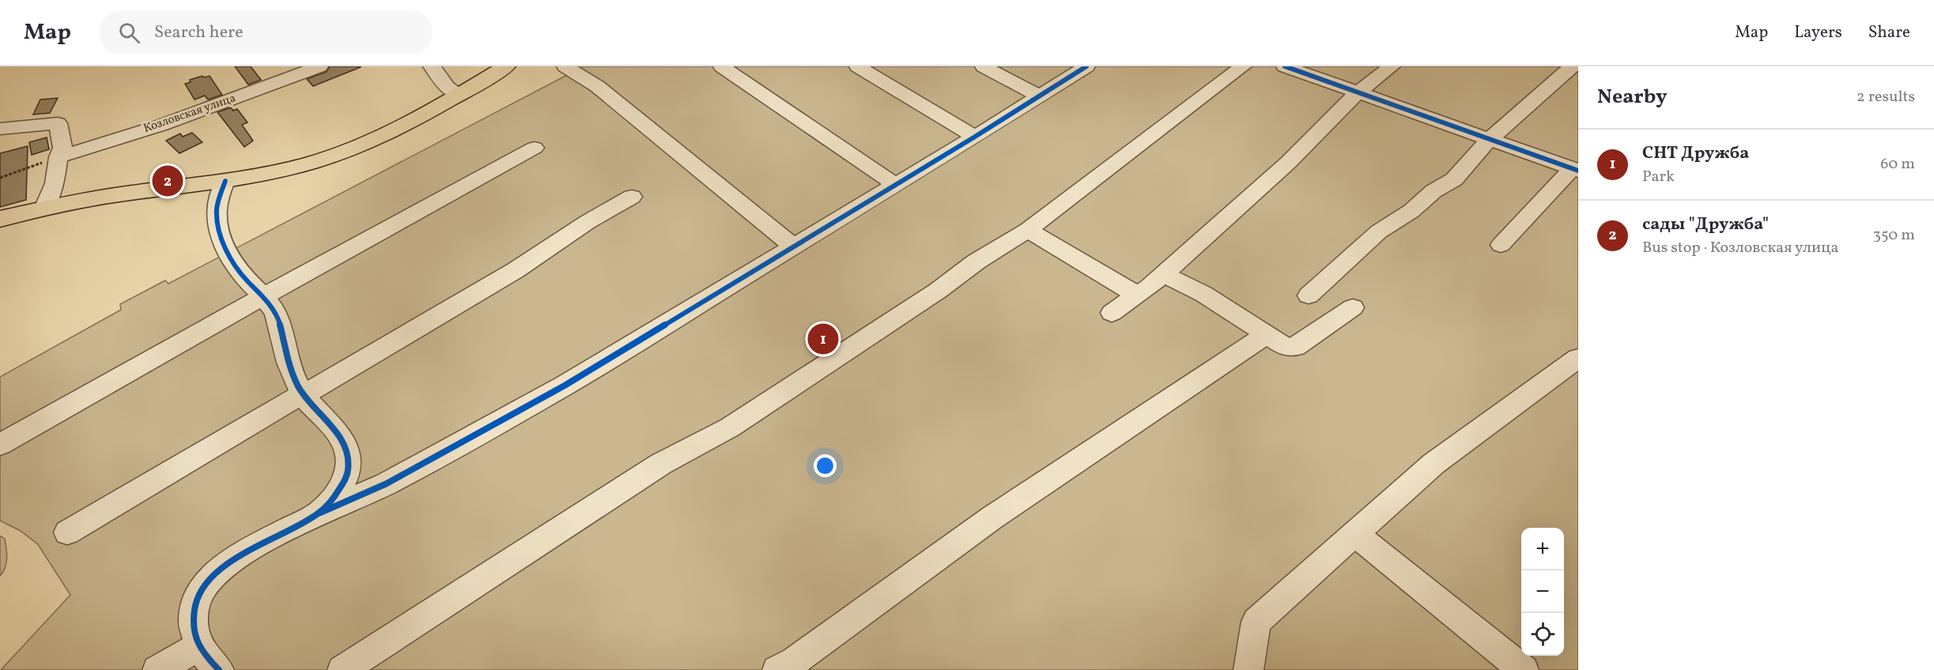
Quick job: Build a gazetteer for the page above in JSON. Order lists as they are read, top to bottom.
{
  "streets": {
    "street": ["Козловская улица"]
  },
  "page": {
    "header": "Map",
    "search": "Search here",
    "nav": ["Map", "Layers", "Share"],
    "heading": ["Nearby", "2 results"],
    "list": [
      {
        "mark": "1",
        "name": "СНТ Дружба",
        "note": "Park",
        "value": "60 m"
      },
      {
        "mark": "2",
        "name": "сады \"Дружба\"",
        "note": "Bus stop · Козловская улица",
        "value": "350 m"
      }
    ],
    "pins": ["2", "1"],
    "map_buttons": ["+", "−"]
  }
}
